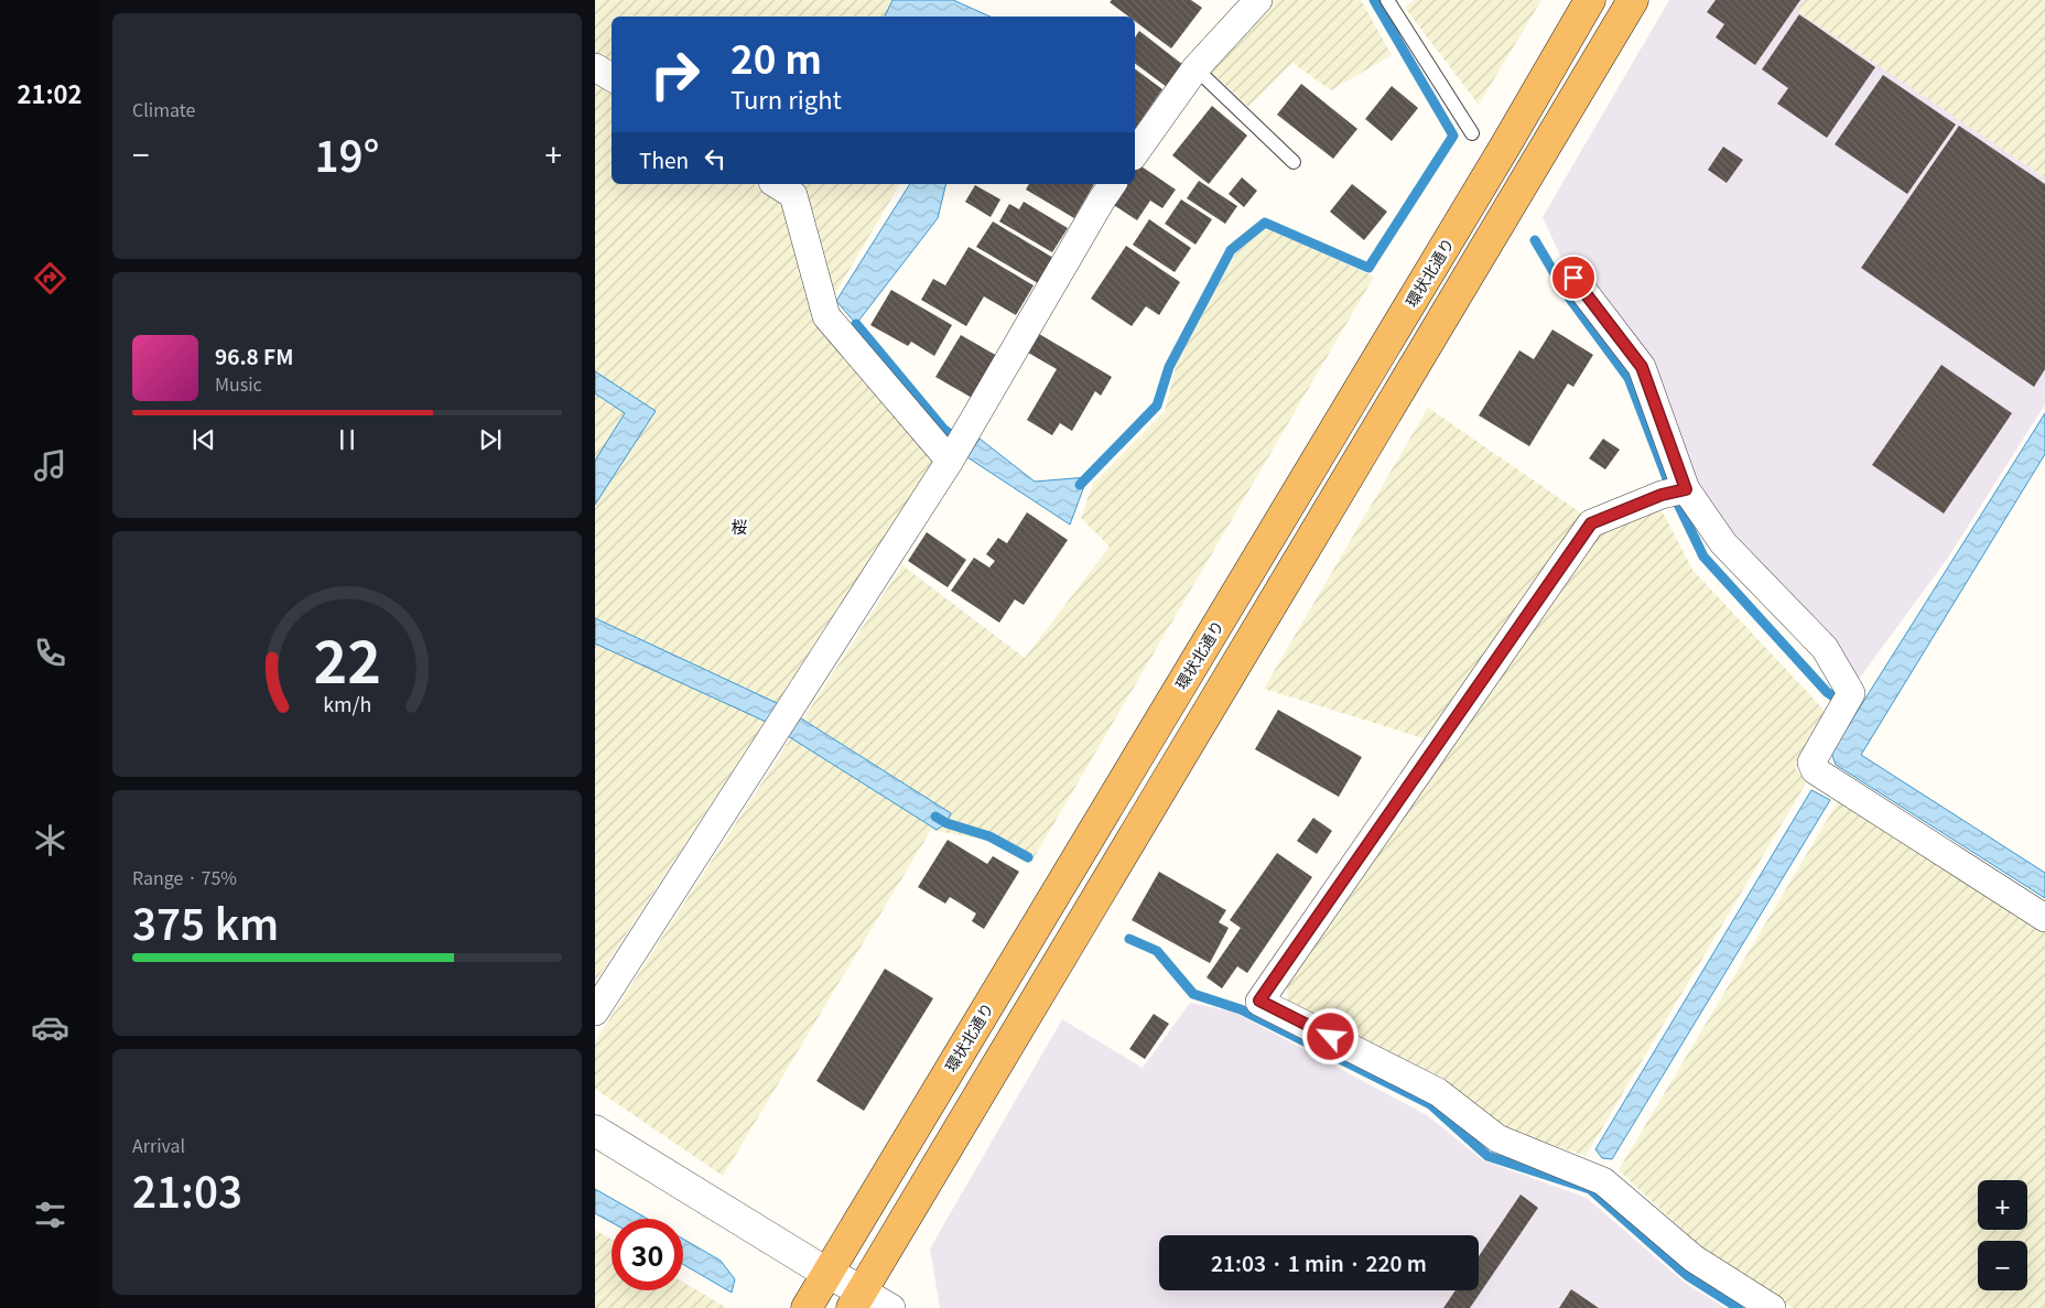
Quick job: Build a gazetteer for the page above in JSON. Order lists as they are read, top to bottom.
{
  "streets": {
    "highway": ["環状北通り"]
  },
  "districts": ["桜"],
  "page": {
    "tabs": "21:02",
    "tile": [
      "Climate",
      ["Range · 75%", "375 km"],
      ["Arrival", "21:03"]
    ],
    "turn": ["20 m", "Turn right"],
    "heat": ["−", "19°", "+"],
    "then": "Then",
    "song": ["96.8 FM", "Music"],
    "map_buttons": ["+", "−"],
    "limit": "30",
    "trip": "21:03 · 1 min · 220 m",
    "gauge": ["22", "km/h"]
  }
}
